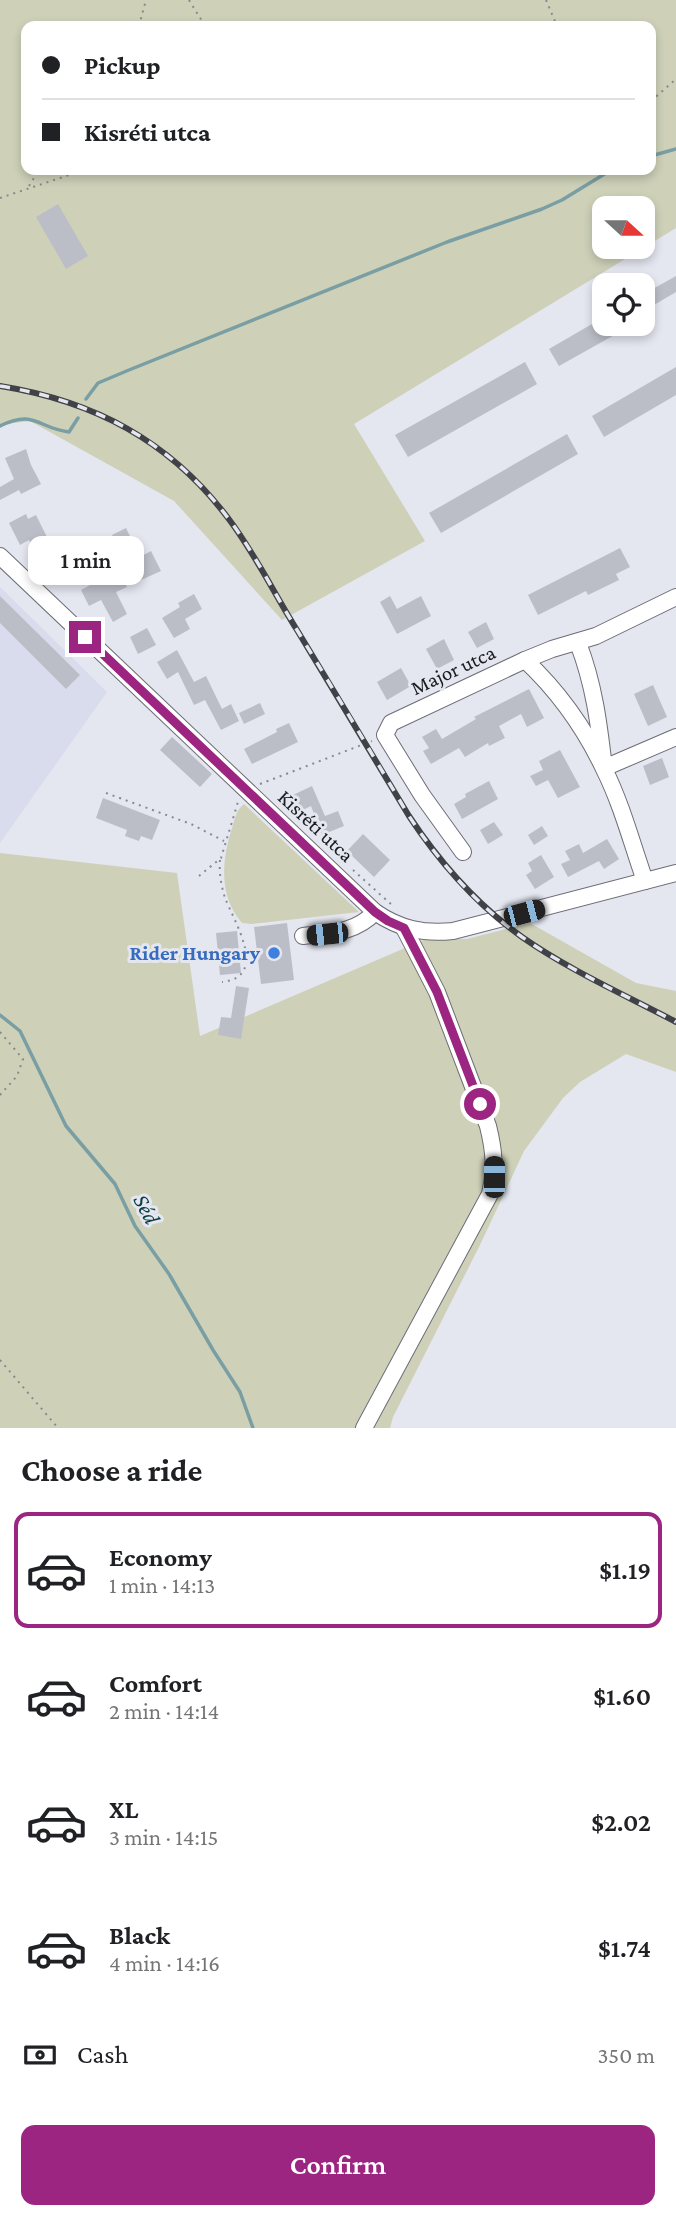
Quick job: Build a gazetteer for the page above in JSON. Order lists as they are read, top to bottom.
{
  "streets": {
    "street": ["Major utca", "Kisréti utca"]
  },
  "water": ["Séd"],
  "places": ["Rider Hungary"],
  "north": "right",
  "page": {
    "banner": ["Pickup", "Kisréti utca"],
    "bubble": "1 min",
    "heading": "Choose a ride",
    "list": [
      {
        "name": "Economy",
        "note": "1 min · 14:13",
        "value": "$1.19"
      },
      {
        "name": "Comfort",
        "note": "2 min · 14:14",
        "value": "$1.60"
      },
      {
        "name": "XL",
        "note": "3 min · 14:15",
        "value": "$2.02"
      },
      {
        "name": "Black",
        "note": "4 min · 14:16",
        "value": "$1.74"
      }
    ],
    "pay": ["Cash", "350 m"],
    "buttons": "Confirm"
  }
}
